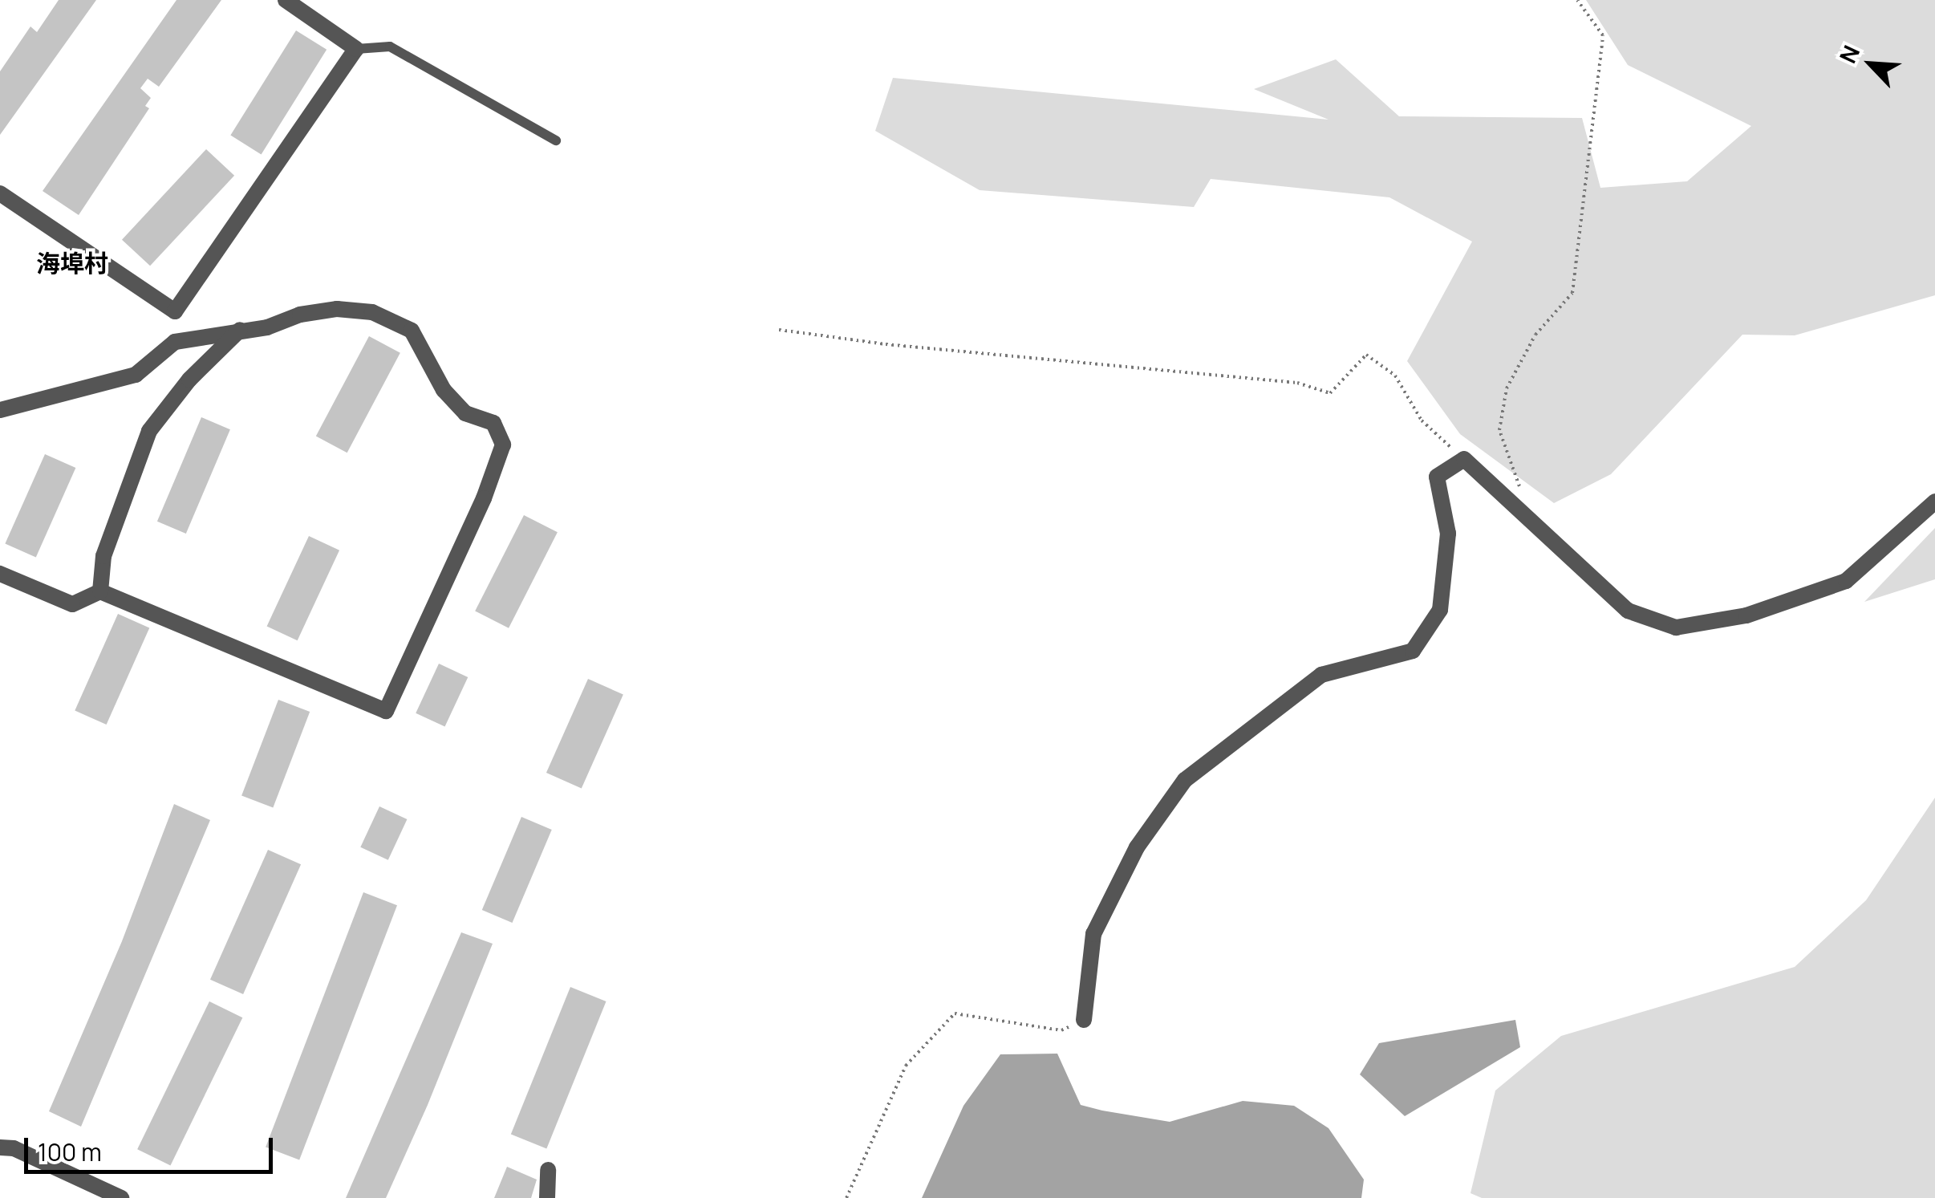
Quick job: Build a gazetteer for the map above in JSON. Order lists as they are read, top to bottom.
{
  "districts": ["海埠村"],
  "scale_bar": "100 m",
  "north": "top left"
}
